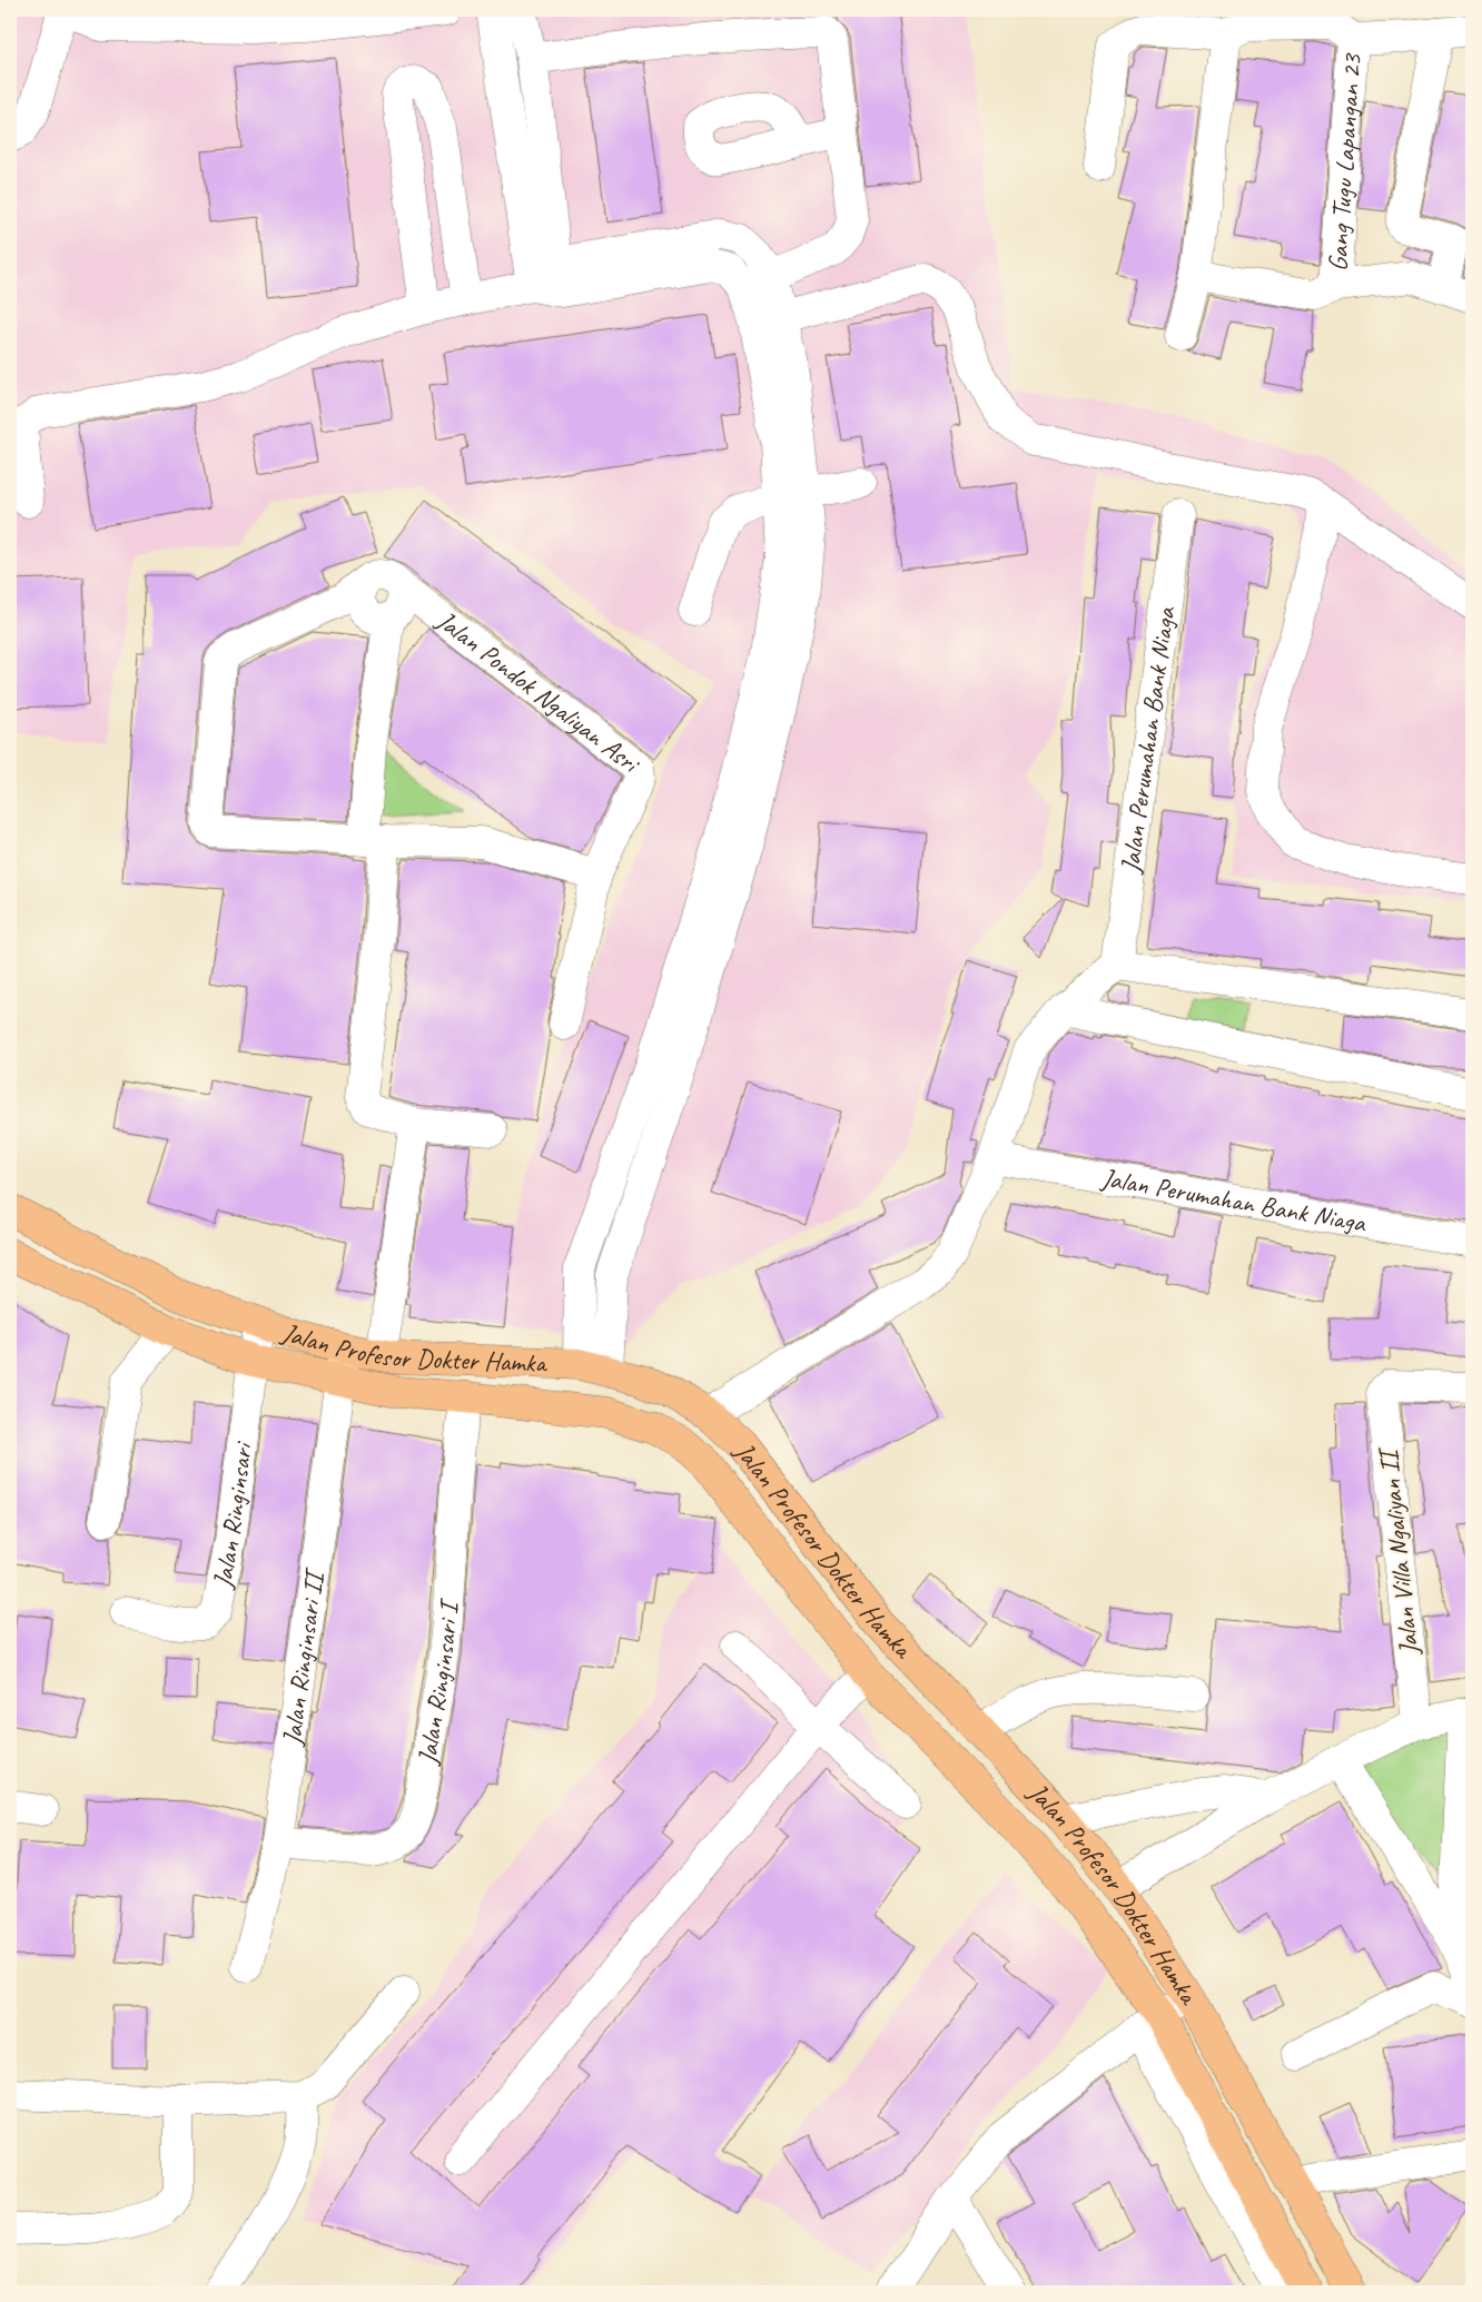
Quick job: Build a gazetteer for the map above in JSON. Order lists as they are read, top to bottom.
{
  "streets": {
    "main road": ["Jalan Profesor Dokter Hamka"],
    "street": [
      "Gang Tugu Lapangan 23",
      "Jalan Pondok Ngaliyan Asri",
      "Jalan Perumahan Bank Niaga",
      "Jalan Ringinsari",
      "Jalan Villa Ngaliyan II",
      "Jalan Ringinsari II",
      "Jalan Ringinsari I"
    ]
  },
  "crossings": [
    ["Jalan Profesor Dokter Hamka", "Jalan Ringinsari"],
    ["Jalan Profesor Dokter Hamka", "Jalan Ringinsari II"],
    ["Jalan Profesor Dokter Hamka", "Jalan Ringinsari I"],
    ["Jalan Ringinsari II", "Jalan Ringinsari I"]
  ]
}
